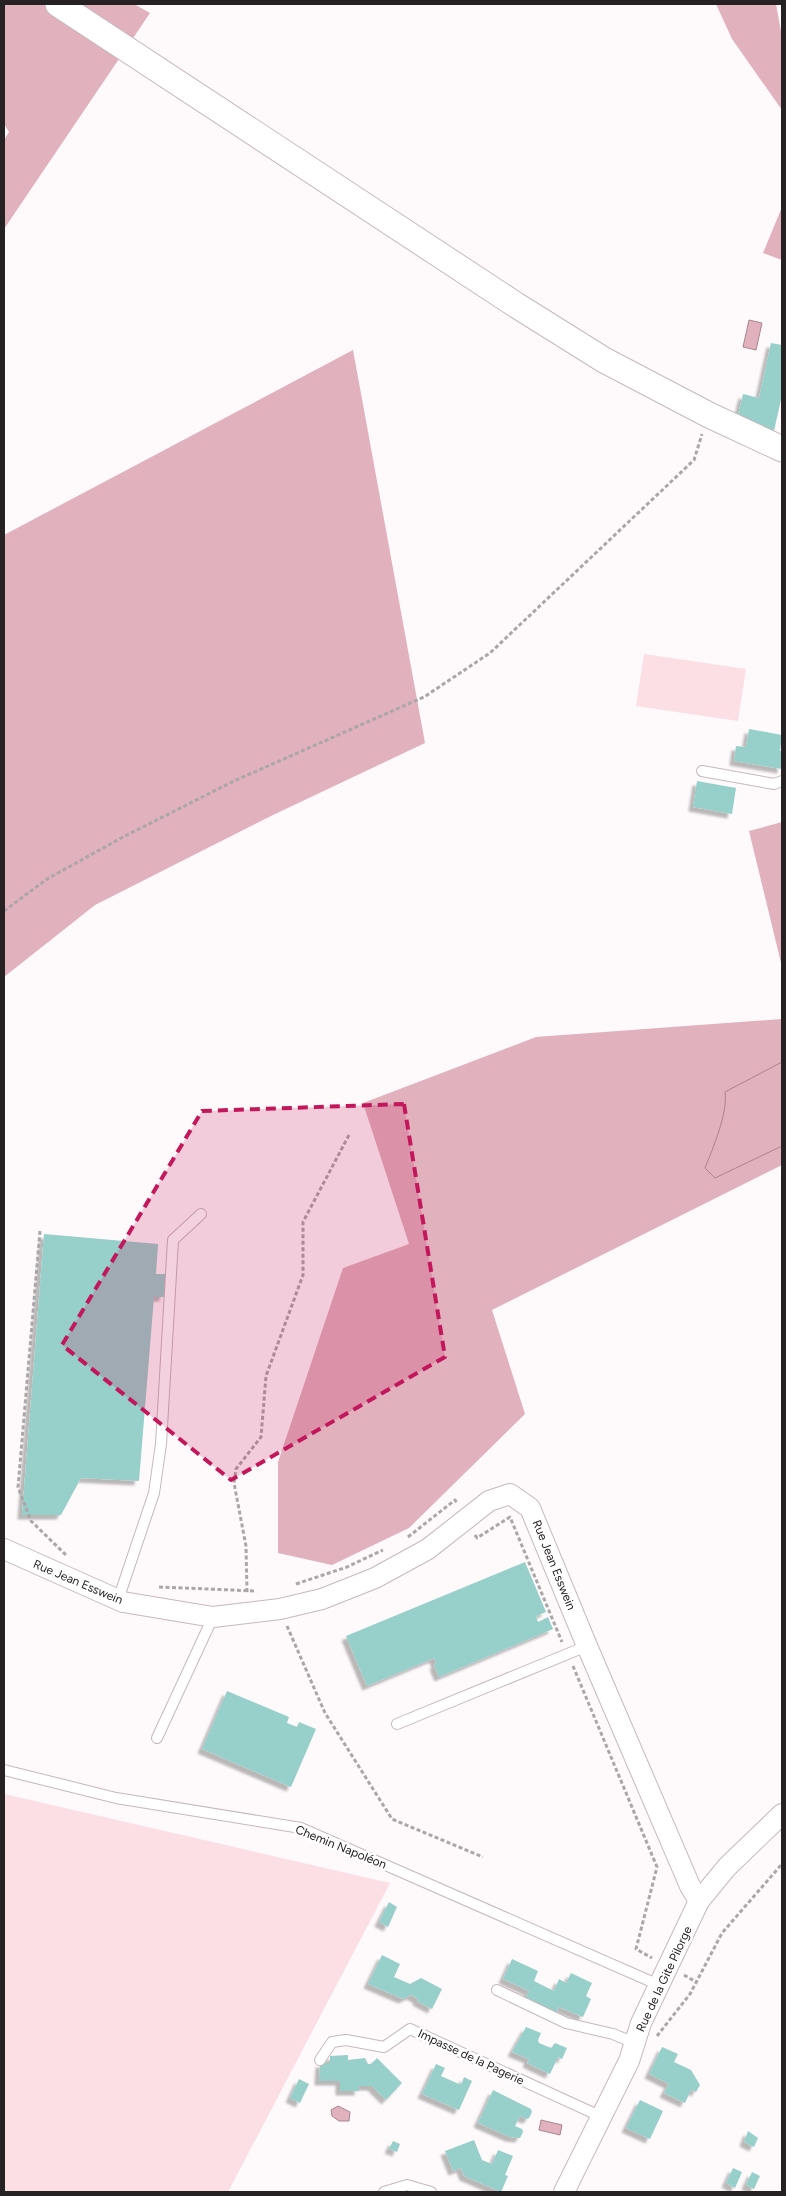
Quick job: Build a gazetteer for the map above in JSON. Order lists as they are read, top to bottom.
{
  "streets": {
    "street": ["Rue Jean Esswein", "Rue de la Gite Pilorge"],
    "lane": ["Chemin Napoléon", "Impasse de la Pagerie"]
  },
  "crossings": [
    ["Rue Jean Esswein", "Rue de la Gite Pilorge"],
    ["Chemin Napoléon", "Rue de la Gite Pilorge"],
    ["Rue de la Gite Pilorge", "Impasse de la Pagerie"]
  ]
}
